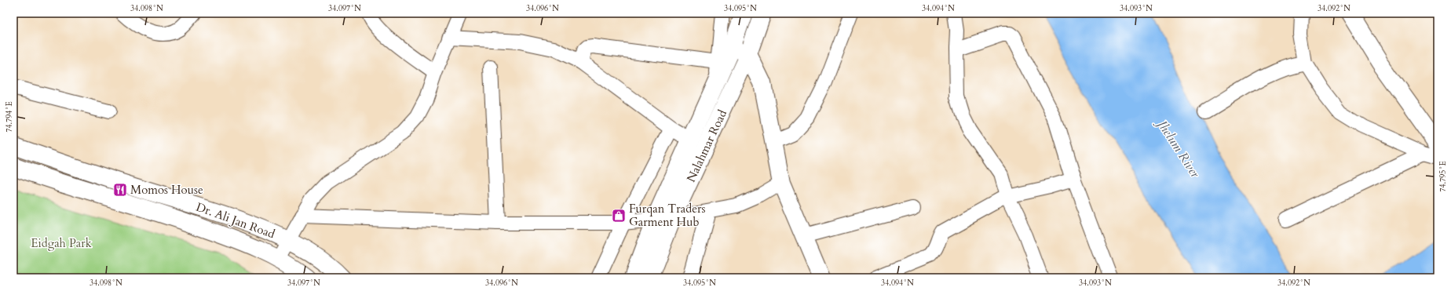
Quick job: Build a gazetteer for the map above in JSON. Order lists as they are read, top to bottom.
{
  "streets": {
    "main road": ["Nalahmar Road", "Dr. Ali Jan Road"]
  },
  "water": ["Jhelum River"],
  "parks": ["Eidgah Park"],
  "places": {
    "restaurant": ["Momos House"],
    "shop": ["Furqan Traders Garment Hub"]
  },
  "coordinates": [
    "34.098°N",
    "34.097°N",
    "34.096°N",
    "34.095°N",
    "34.094°N",
    "34.093°N",
    "34.092°N",
    "74.794°E",
    "74.795°E"
  ]
}
